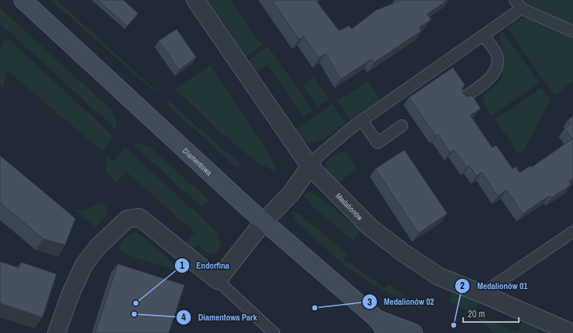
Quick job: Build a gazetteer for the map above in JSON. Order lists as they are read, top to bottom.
{
  "streets": {
    "street": ["Diamentowa", "Medalionów"]
  },
  "places": [
    "Endorfina",
    "Medalionów 02",
    "Diamentowa Park",
    "Medalionów 01"
  ],
  "scale_bar": "20 m"
}
